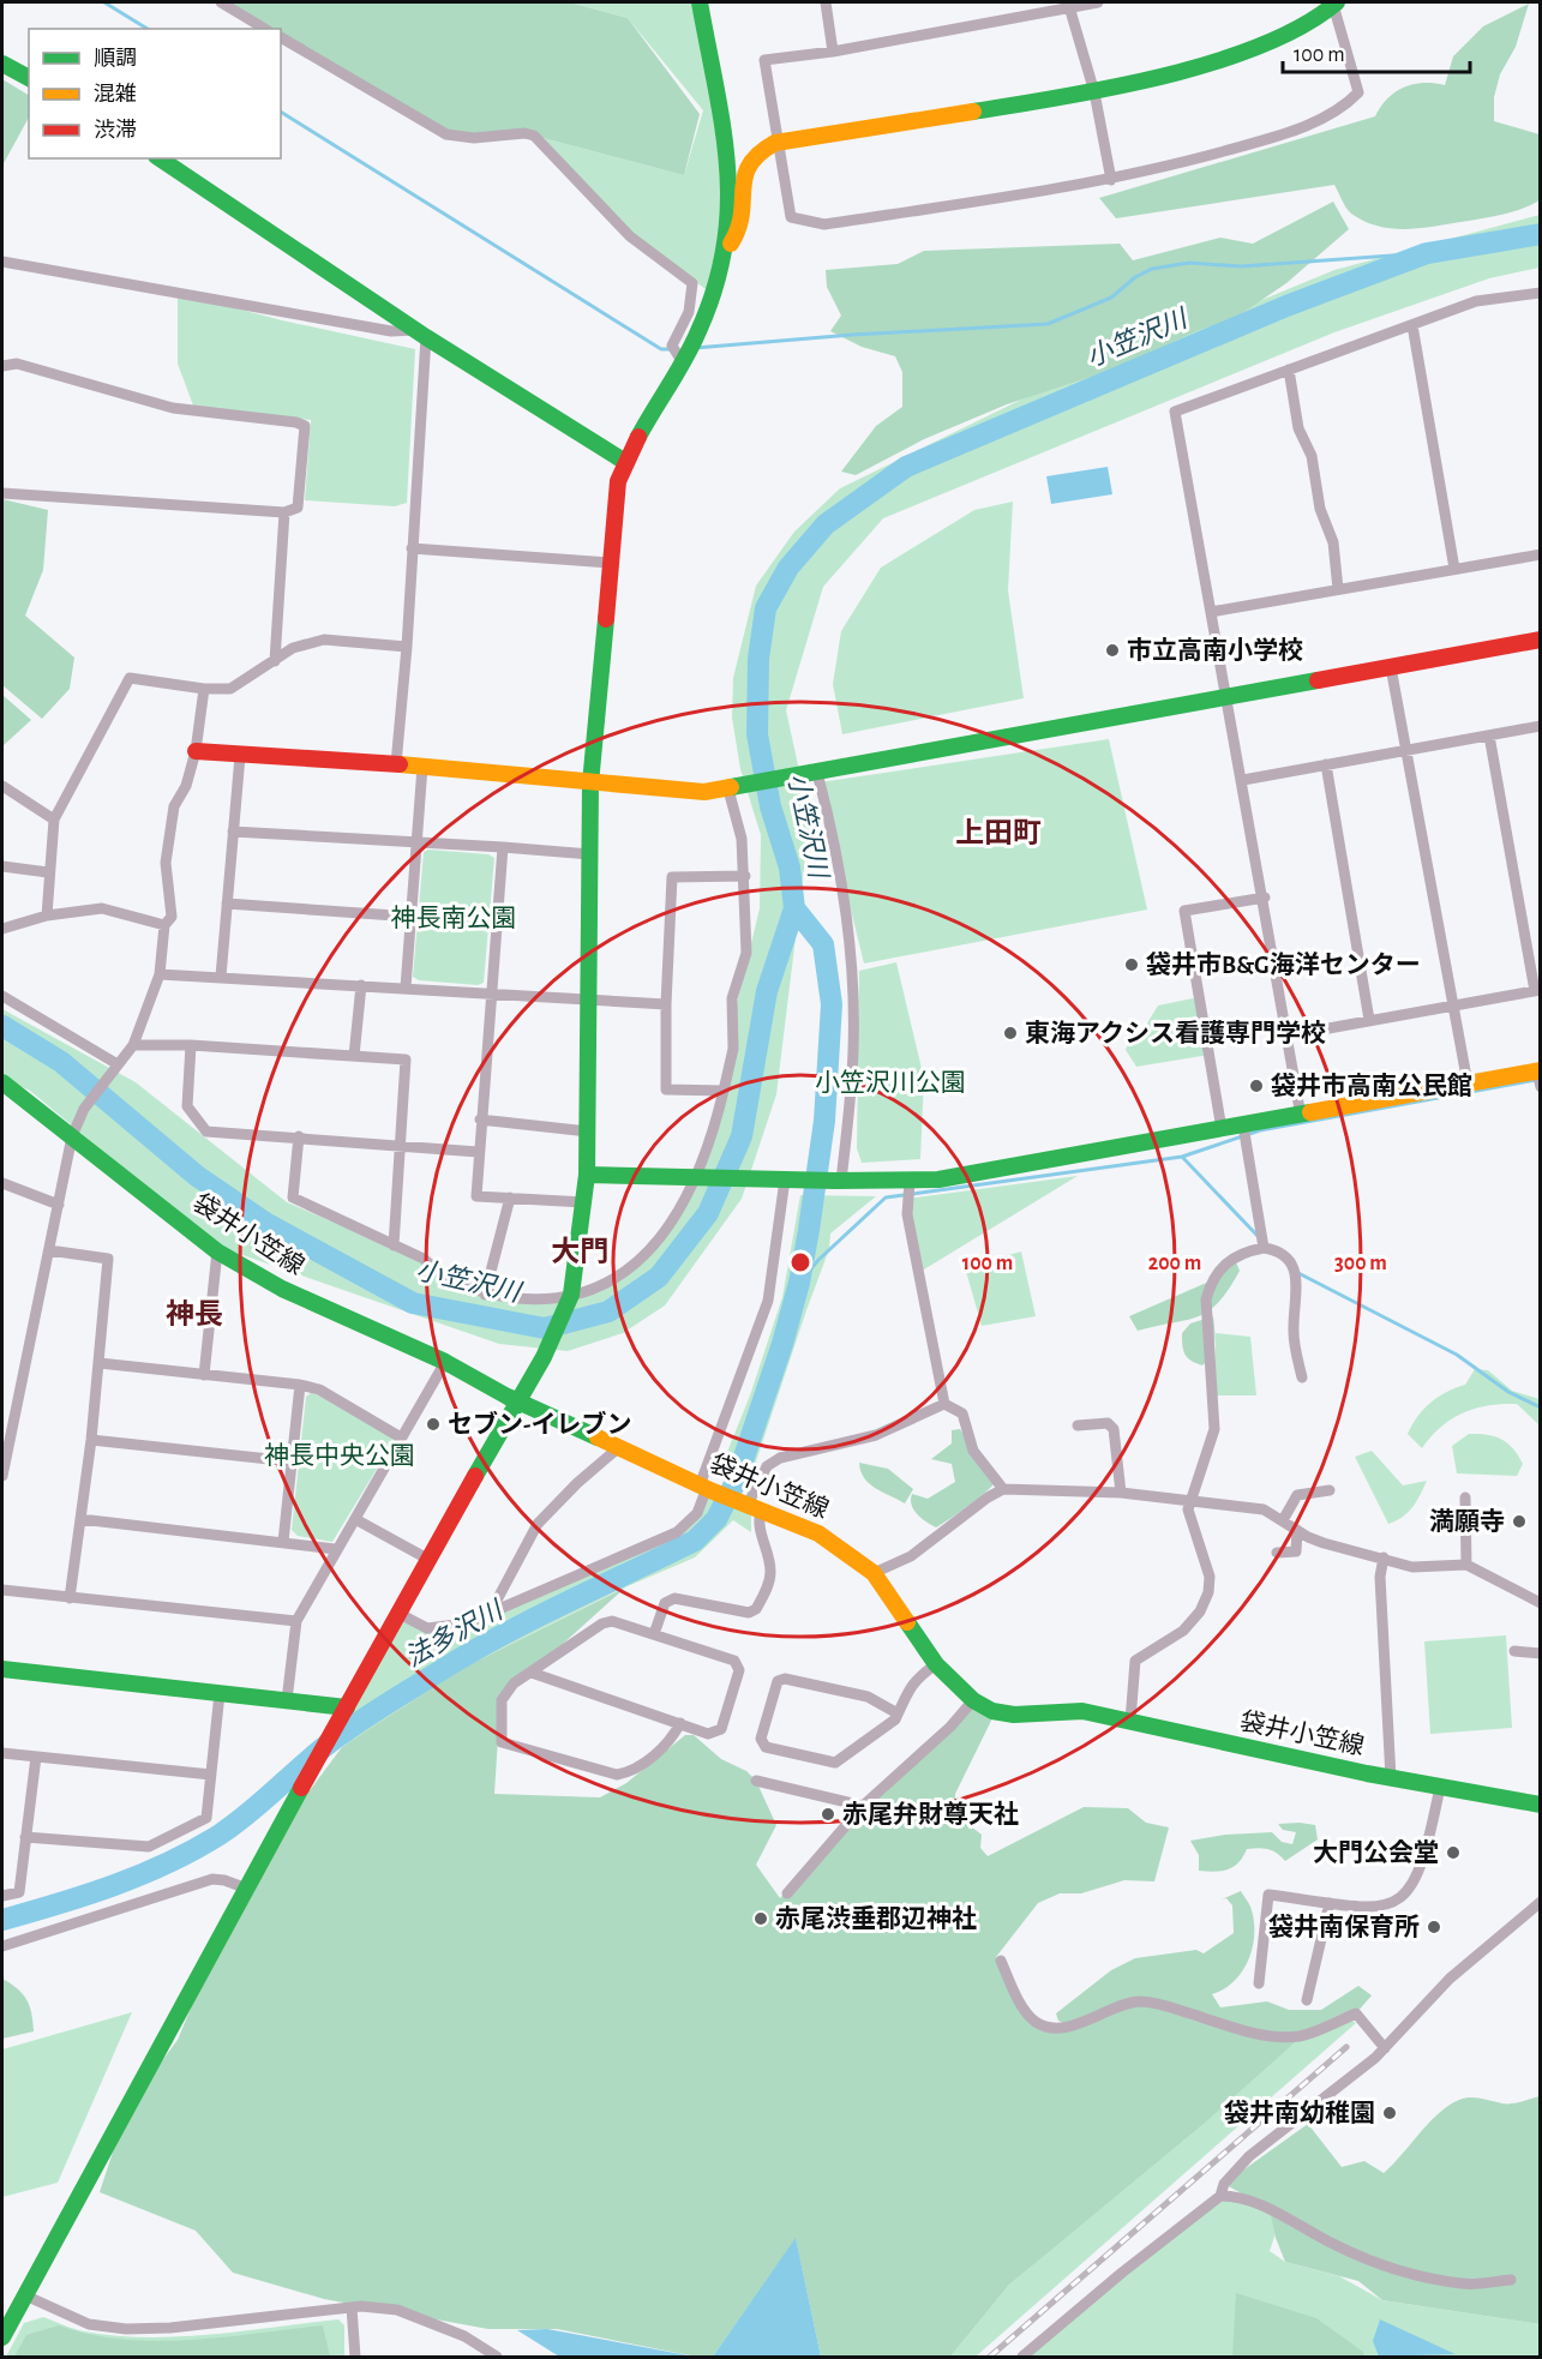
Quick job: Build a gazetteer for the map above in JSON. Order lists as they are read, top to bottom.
{
  "streets": {
    "street": ["袋井小笠線"]
  },
  "districts": ["上田町", "大門", "神長"],
  "water": ["小笠沢川", "法多沢川"],
  "parks": ["神長南公園", "小笠沢川公園", "神長中央公園"],
  "places": [
    "市立高南小学校",
    "袋井市B&G海洋センター",
    "東海アクシス看護専門学校",
    "袋井市高南公民館",
    "セブン-イレブン",
    "満願寺",
    "赤尾弁財尊天社",
    "大門公会堂",
    "赤尾渋垂郡辺神社",
    "袋井南保育所",
    "袋井南幼稚園"
  ],
  "legend": ["順調", "混雑", "渋滞"],
  "scale_bar": "100 m",
  "rings": ["100 m", "200 m", "300 m"]
}
